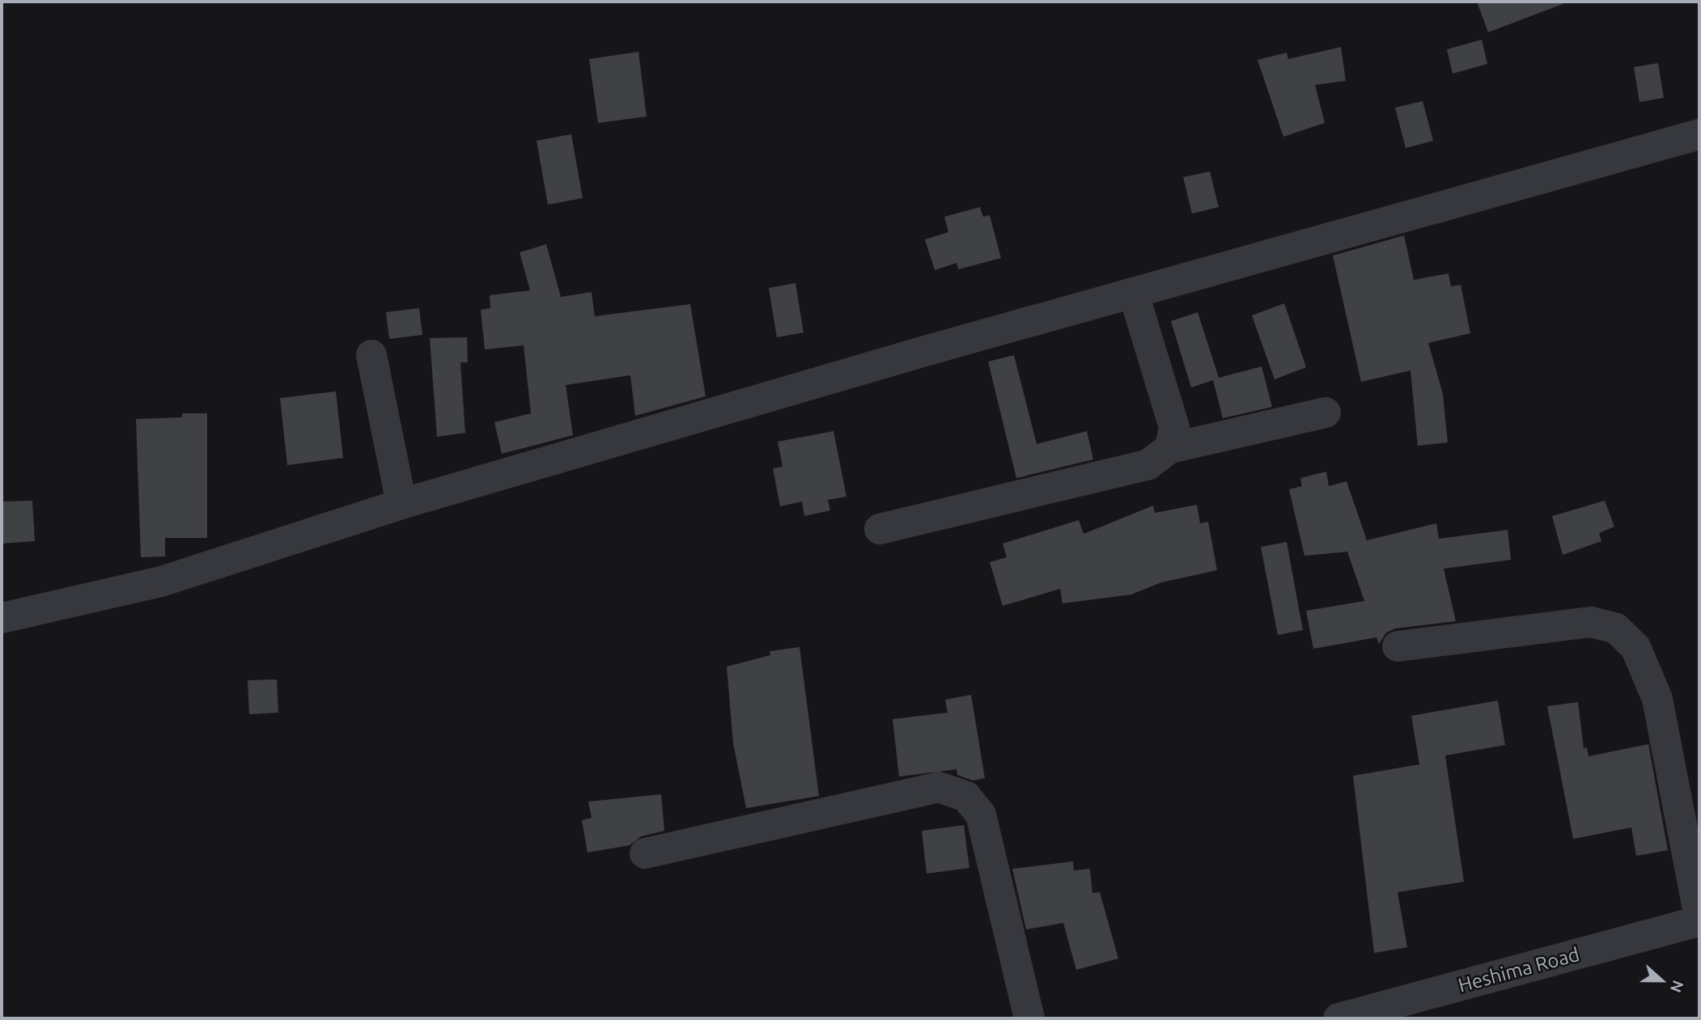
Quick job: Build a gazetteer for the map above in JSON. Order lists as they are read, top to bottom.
{
  "streets": {
    "street": ["Heshima Road"]
  },
  "north": "right"
}
